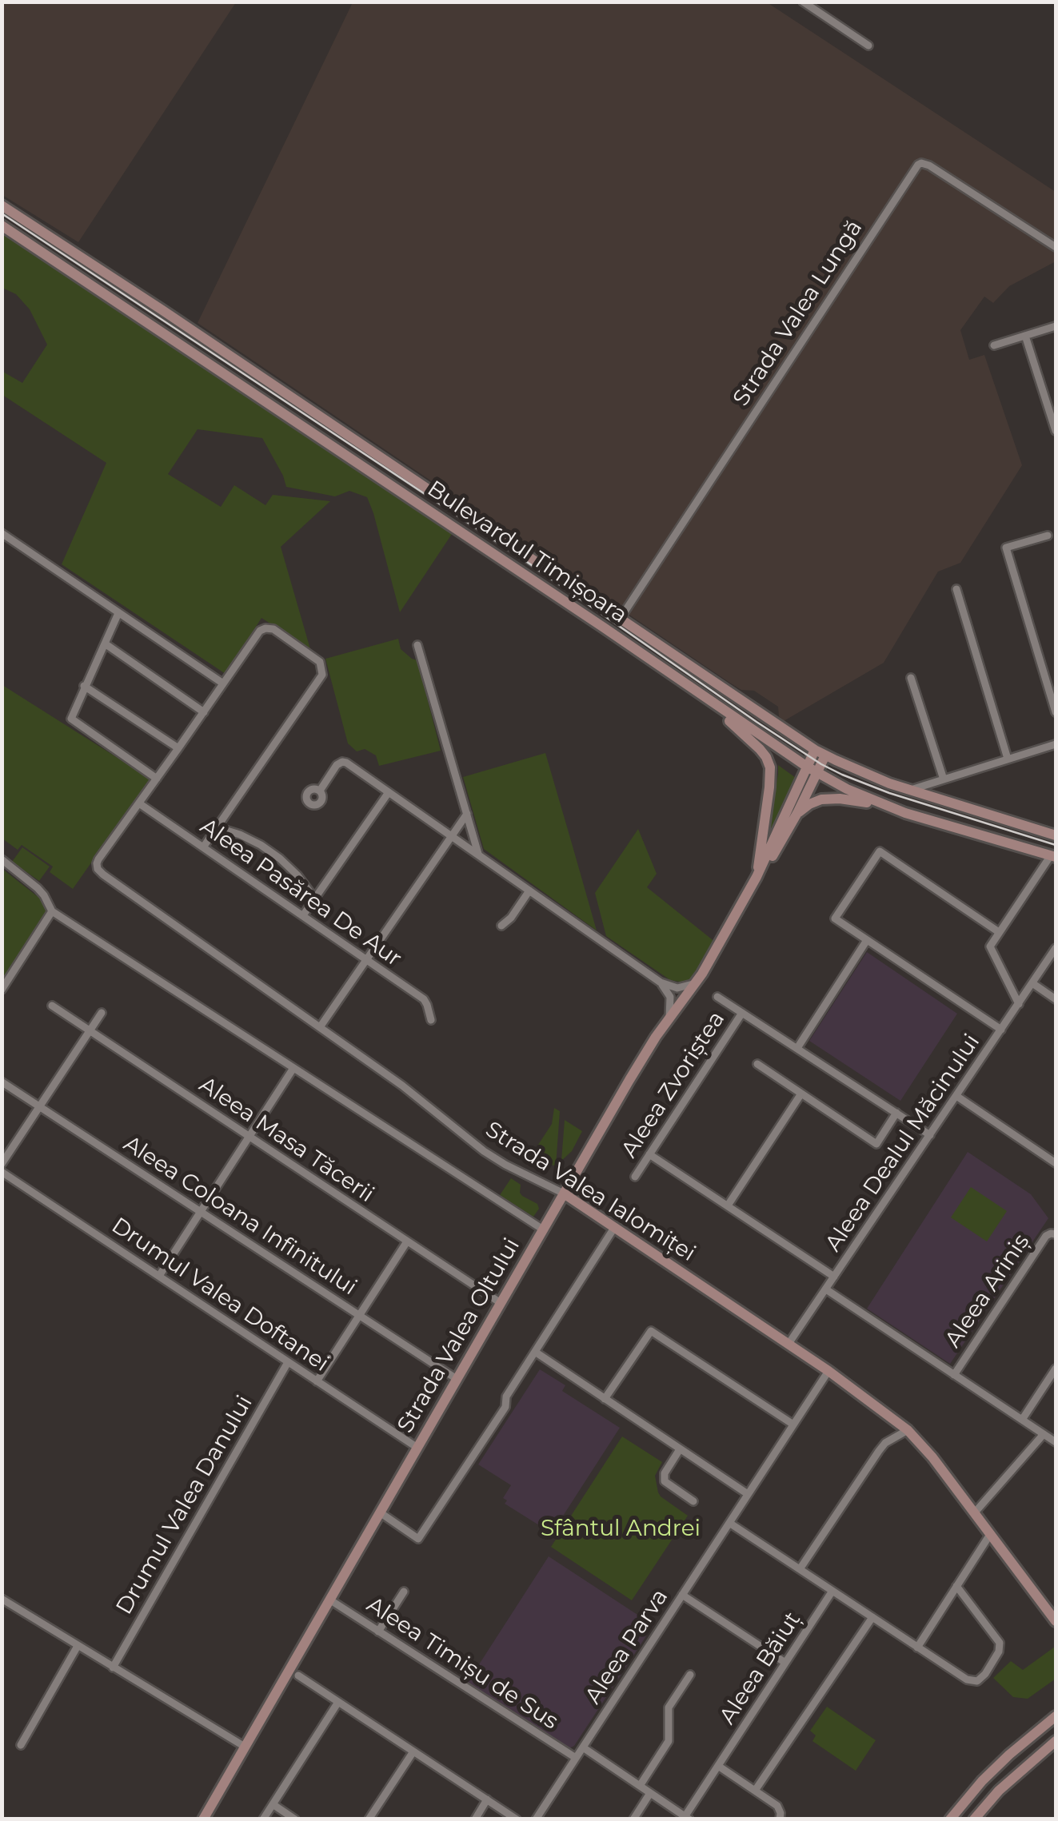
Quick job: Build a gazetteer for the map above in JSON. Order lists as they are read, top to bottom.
{
  "streets": {
    "main road": ["Bulevardul Timișoara", "Strada Valea Ialomiței", "Strada Valea Oltului"],
    "street": [
      "Strada Valea Lungă",
      "Aleea Pasărea De Aur",
      "Aleea Zvoriștea",
      "Aleea Masa Tăcerii",
      "Aleea Dealul Măcinului",
      "Aleea Coloana Infinitului",
      "Aleea Ariniș",
      "Drumul Valea Doftanei",
      "Drumul Valea Danului",
      "Aleea Parva",
      "Aleea Timișu de Sus",
      "Aleea Băiuț"
    ]
  },
  "crossings": [
    ["Strada Valea Lungă", "Bulevardul Timișoara"],
    ["Bulevardul Timișoara", "Strada Valea Oltului"],
    ["Aleea Pasărea De Aur", "Strada Valea Ialomiței"],
    ["Aleea Zvoriștea", "Aleea Dealul Măcinului"],
    ["Aleea Masa Tăcerii", "Strada Valea Oltului"],
    ["Aleea Dealul Măcinului", "Strada Valea Ialomiței"],
    ["Aleea Dealul Măcinului", "Aleea Ariniș"],
    ["Strada Valea Ialomiței", "Strada Valea Oltului"],
    ["Strada Valea Ialomiței", "Aleea Parva"],
    ["Aleea Coloana Infinitului", "Strada Valea Oltului"],
    ["Drumul Valea Doftanei", "Strada Valea Oltului"],
    ["Drumul Valea Doftanei", "Drumul Valea Danului"],
    ["Strada Valea Oltului", "Aleea Timișu de Sus"],
    ["Aleea Parva", "Aleea Timișu de Sus"]
  ],
  "parks": ["Sfântul Andrei"]
}
